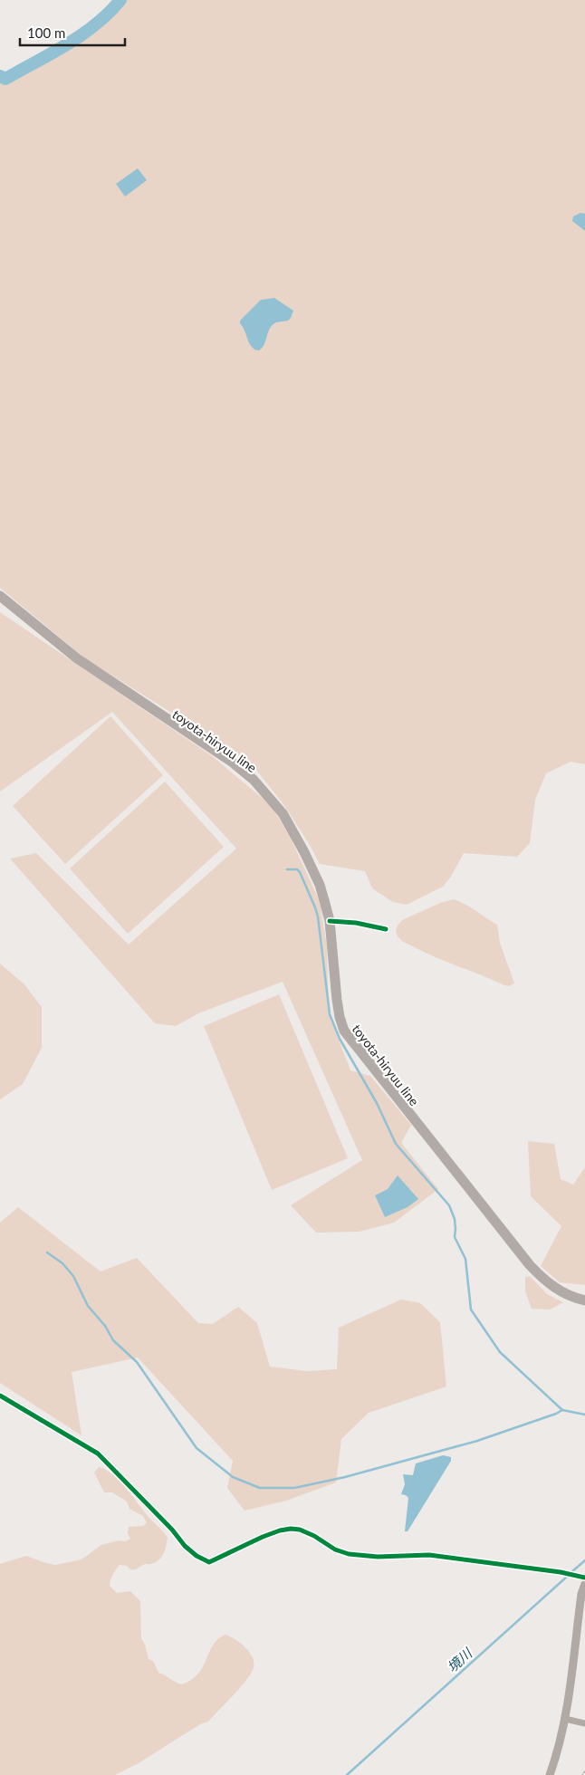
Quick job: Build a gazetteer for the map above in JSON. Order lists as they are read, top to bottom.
{
  "streets": {
    "main road": ["toyota-hiryuu line"]
  },
  "water": ["境川"],
  "scale_bar": "100 m"
}
